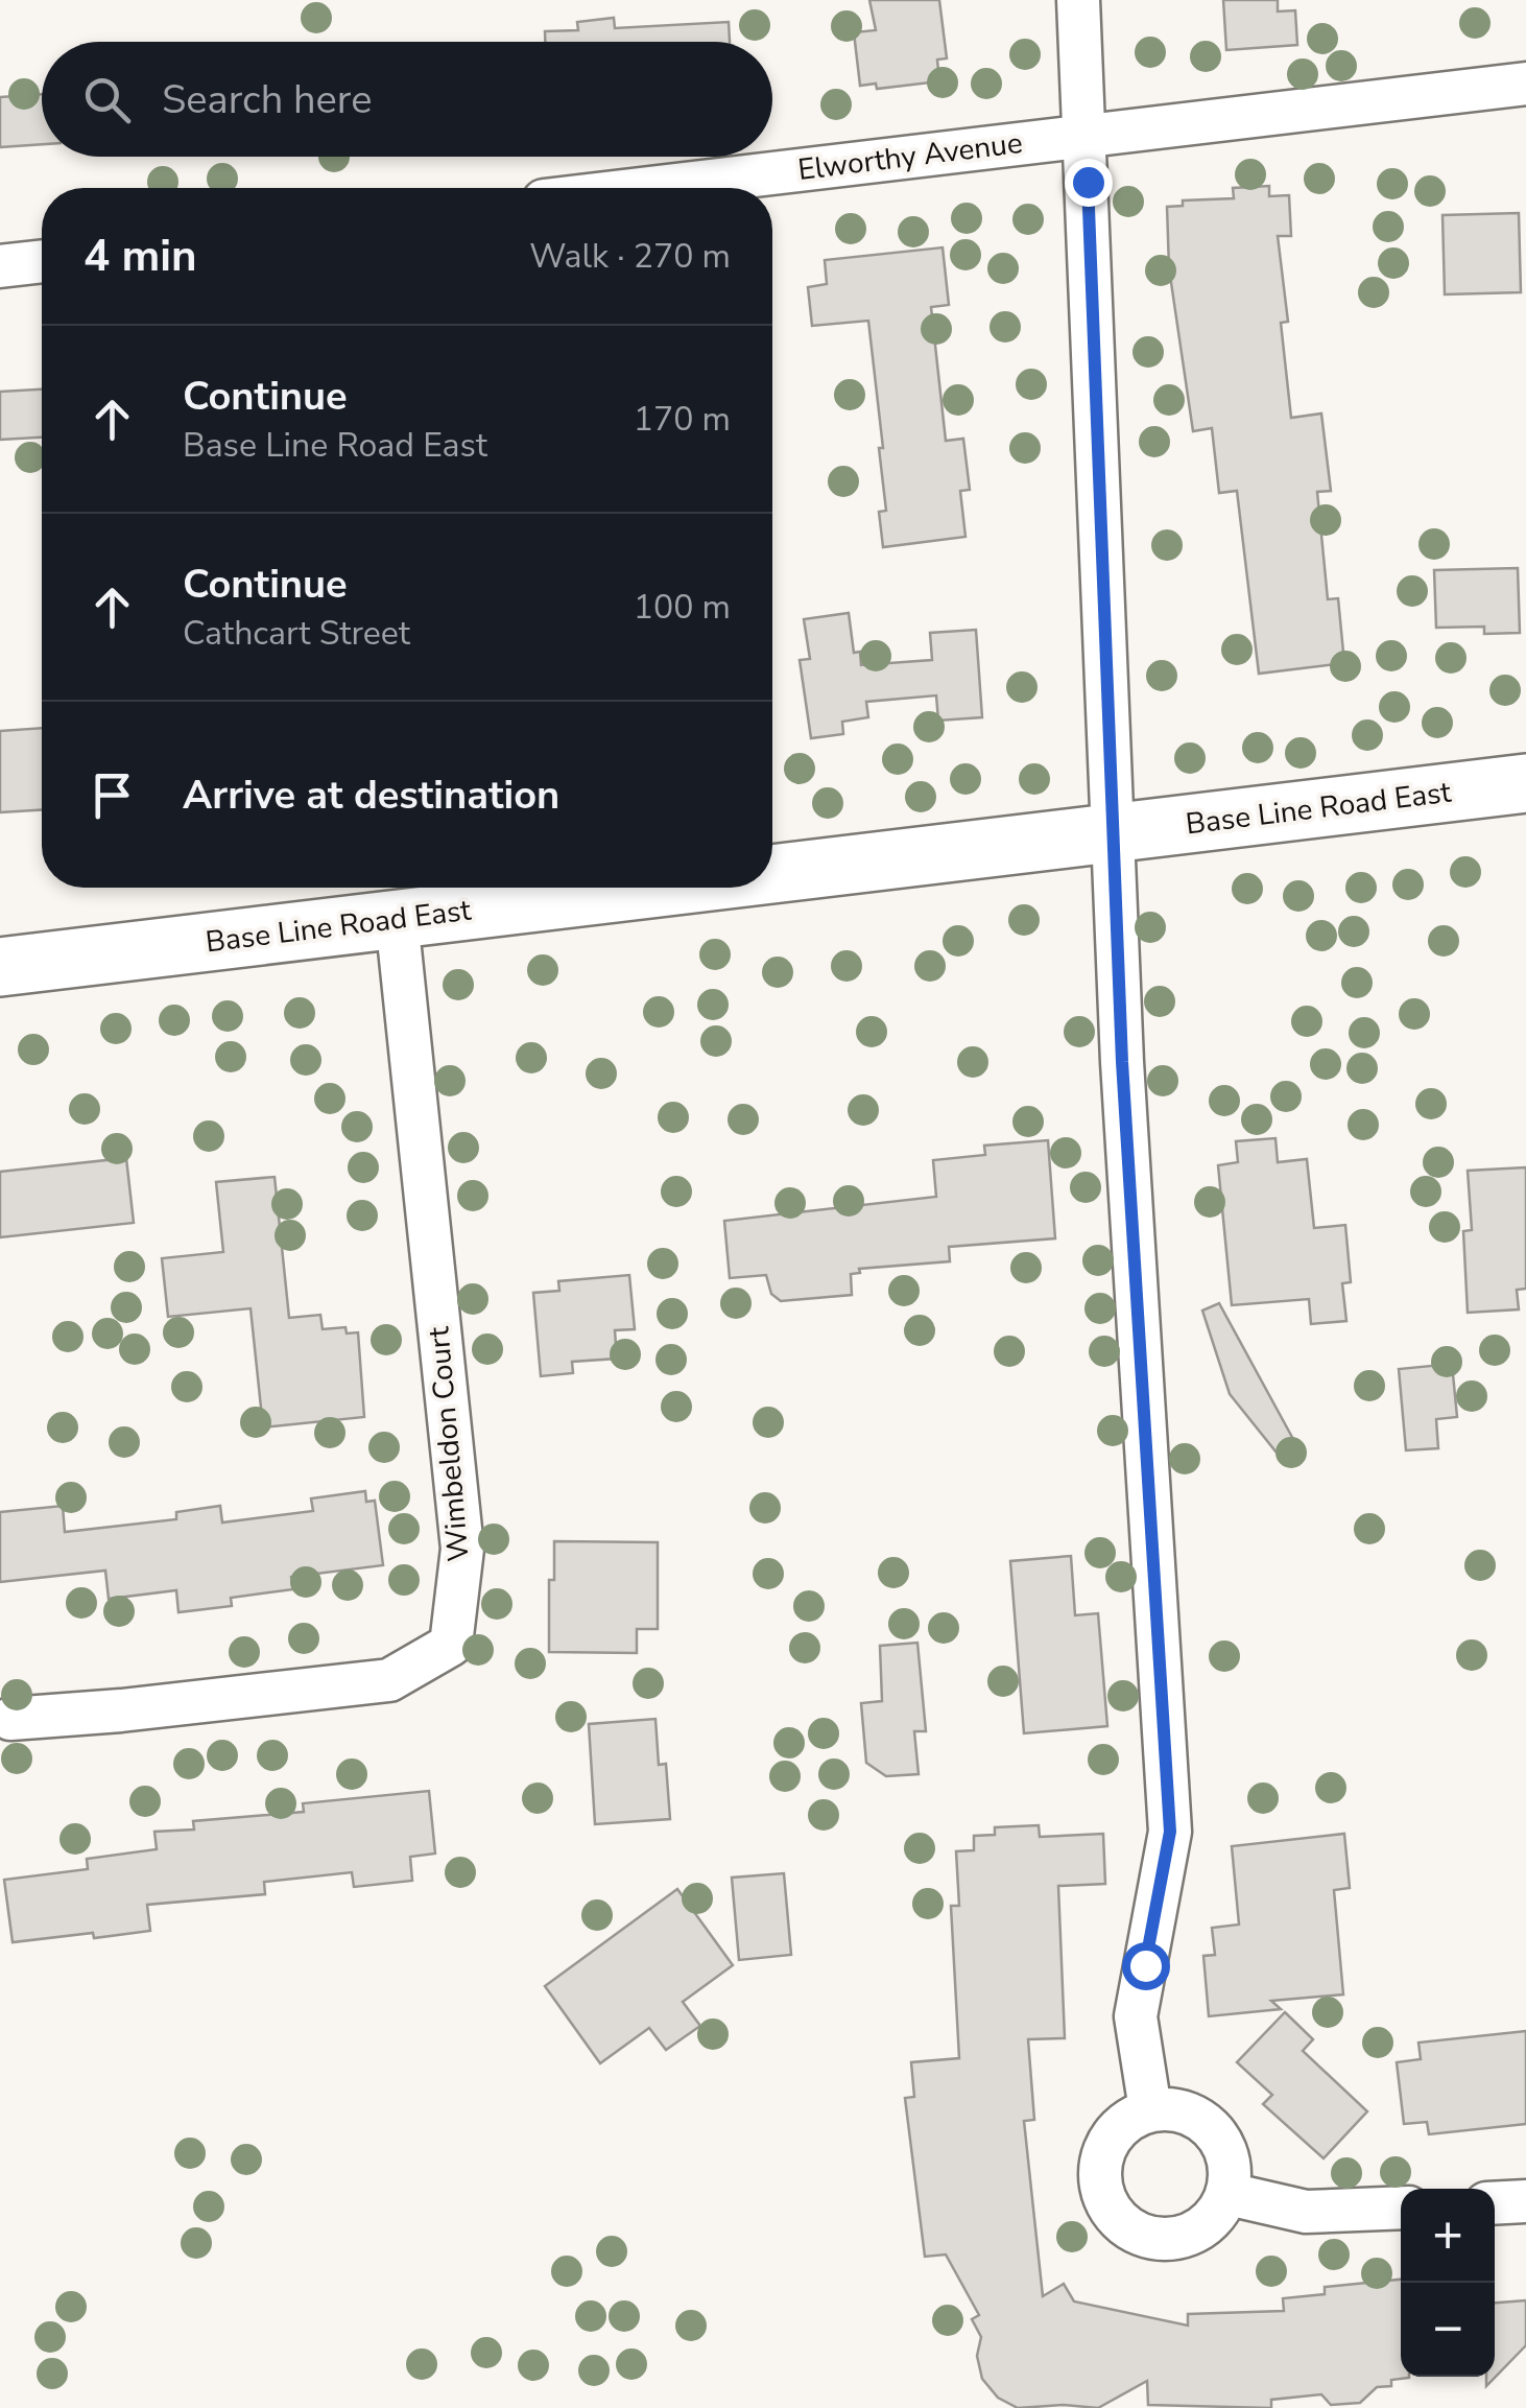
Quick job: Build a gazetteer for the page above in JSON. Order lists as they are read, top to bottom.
{
  "streets": {
    "street": ["Elworthy Avenue", "Base Line Road East", "Wimbeldon Court"]
  },
  "crossings": [
    ["Base Line Road East", "Wimbeldon Court"]
  ],
  "page": {
    "search": "Search here",
    "heading": ["4 min", "Walk · 270 m"],
    "list": [
      ["Continue", "Base Line Road East", "170 m"],
      ["Continue", "Cathcart Street", "100 m"],
      "Arrive at destination"
    ],
    "map_buttons": ["+", "−"]
  }
}
